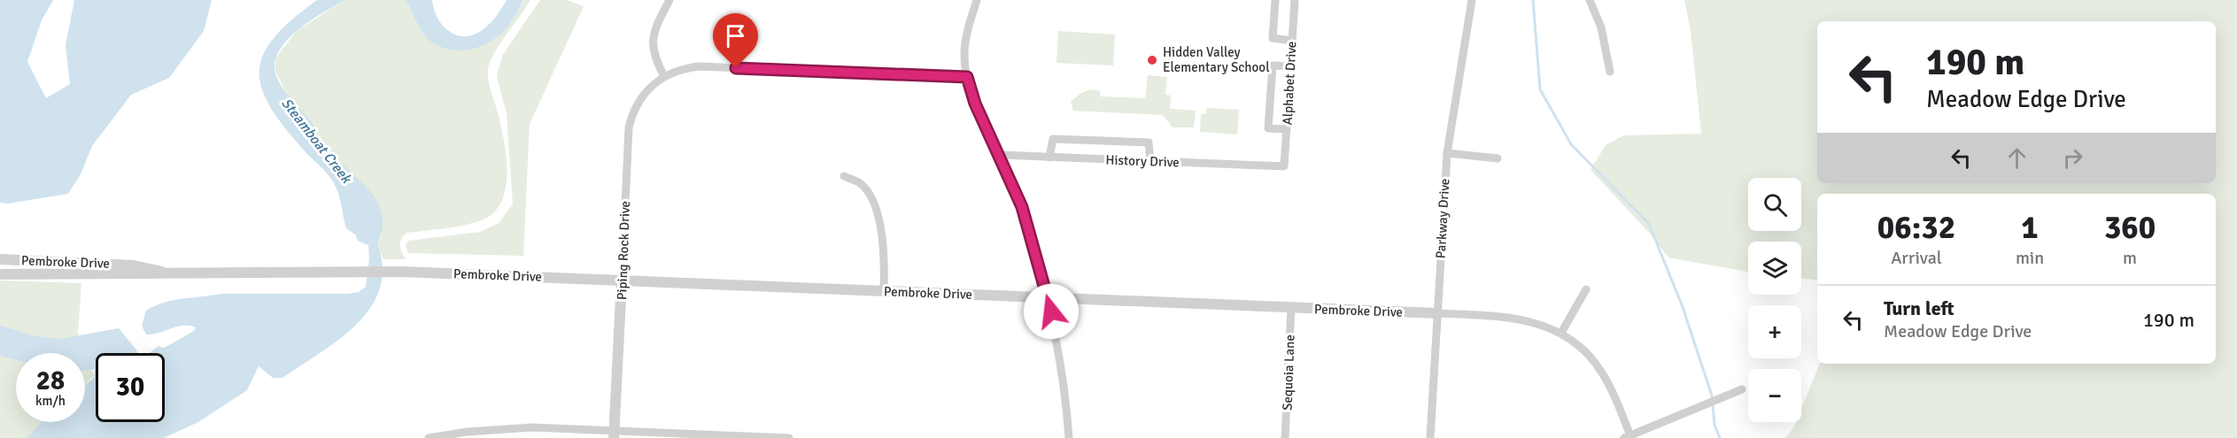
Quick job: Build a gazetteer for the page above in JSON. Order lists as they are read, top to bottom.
{
  "streets": {
    "street": [
      "Alphabet Drive",
      "History Drive",
      "Parkway Drive",
      "Piping Rock Drive",
      "Pembroke Drive",
      "Sequoia Lane"
    ]
  },
  "crossings": [
    ["Alphabet Drive", "History Drive"],
    ["Parkway Drive", "Pembroke Drive"],
    ["Piping Rock Drive", "Pembroke Drive"],
    ["Pembroke Drive", "Sequoia Lane"]
  ],
  "water": ["Steamboat Creek"],
  "places": ["Hidden Valley Elementary School"],
  "page": {
    "turn": ["190 m", "Meadow Edge Drive"],
    "map_buttons": ["+", "−"],
    "eta": [
      "06:32",
      "Arrival",
      "1",
      "min",
      "360",
      "m"
    ],
    "list": [
      {
        "name": "Turn left",
        "note": "Meadow Edge Drive",
        "value": "190 m"
      }
    ],
    "speed": "28 km/h",
    "limit": "30"
  }
}
